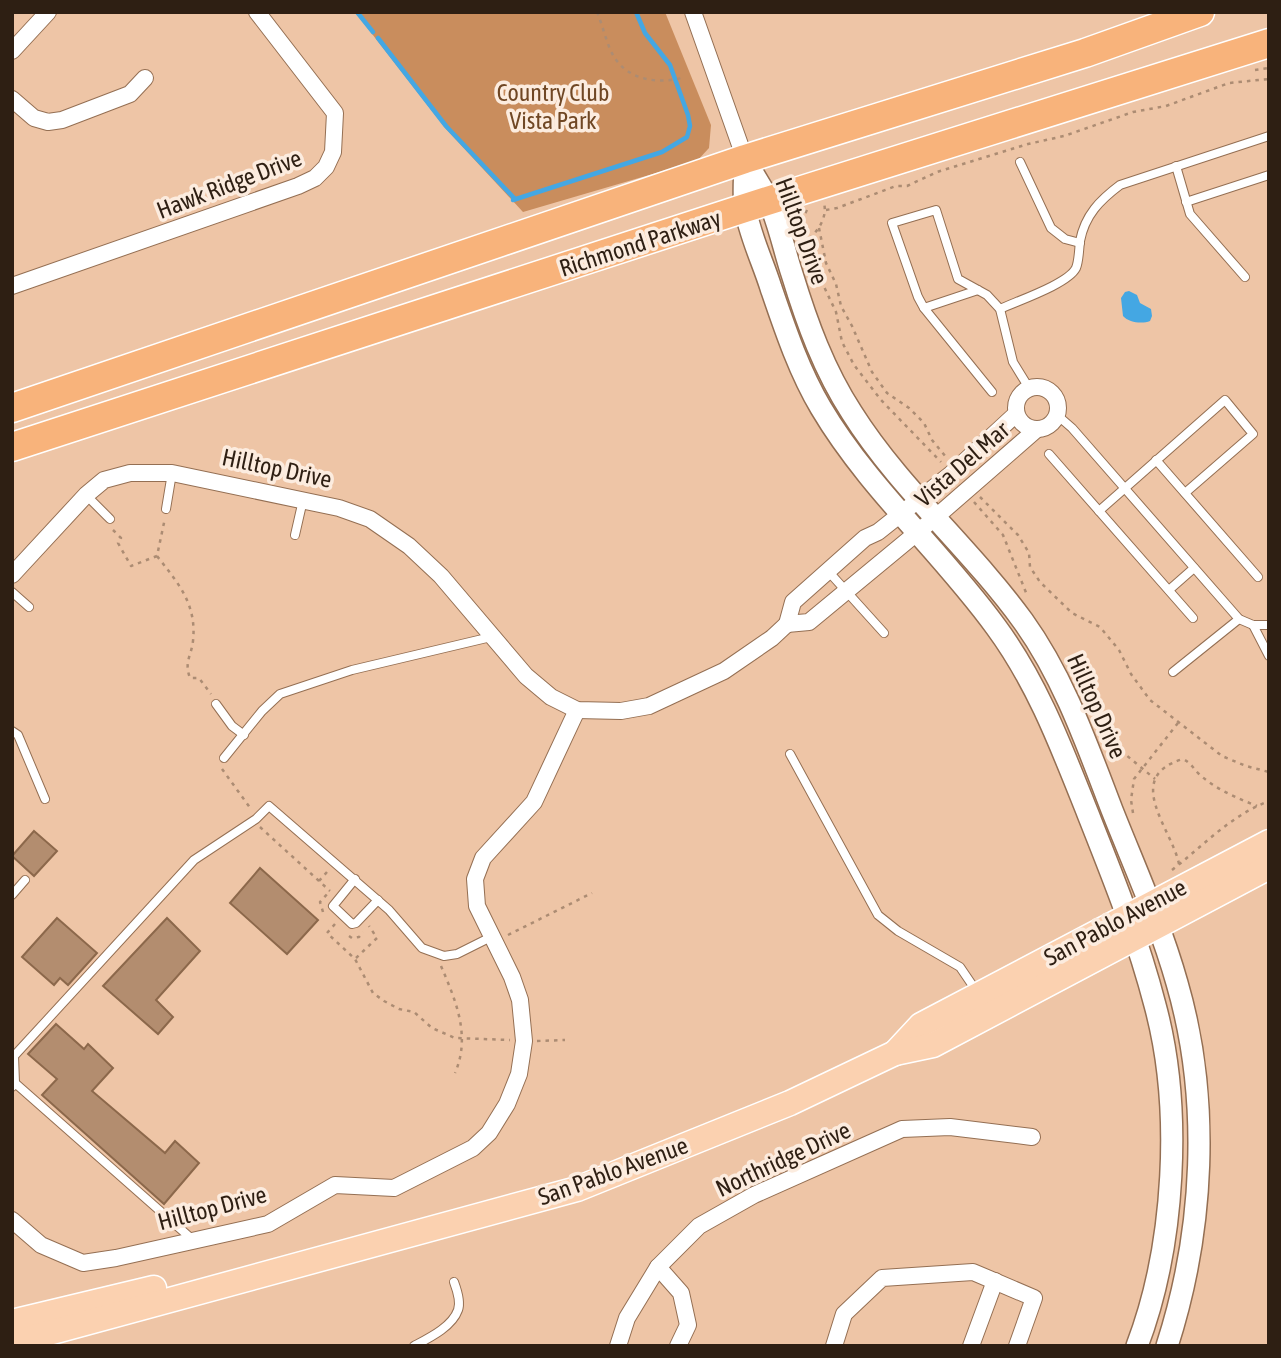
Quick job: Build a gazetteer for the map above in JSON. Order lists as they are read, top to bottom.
{
  "streets": {
    "highway": ["Richmond Parkway"],
    "main road": ["Hilltop Drive", "San Pablo Avenue"],
    "street": ["Hawk Ridge Drive", "Vista Del Mar", "Northridge Drive"]
  },
  "crossings": [
    ["Hilltop Drive", "Richmond Parkway"],
    ["Hilltop Drive", "Vista Del Mar"],
    ["Hilltop Drive", "San Pablo Avenue"]
  ],
  "parks": ["Country Club Vista Park"]
}
